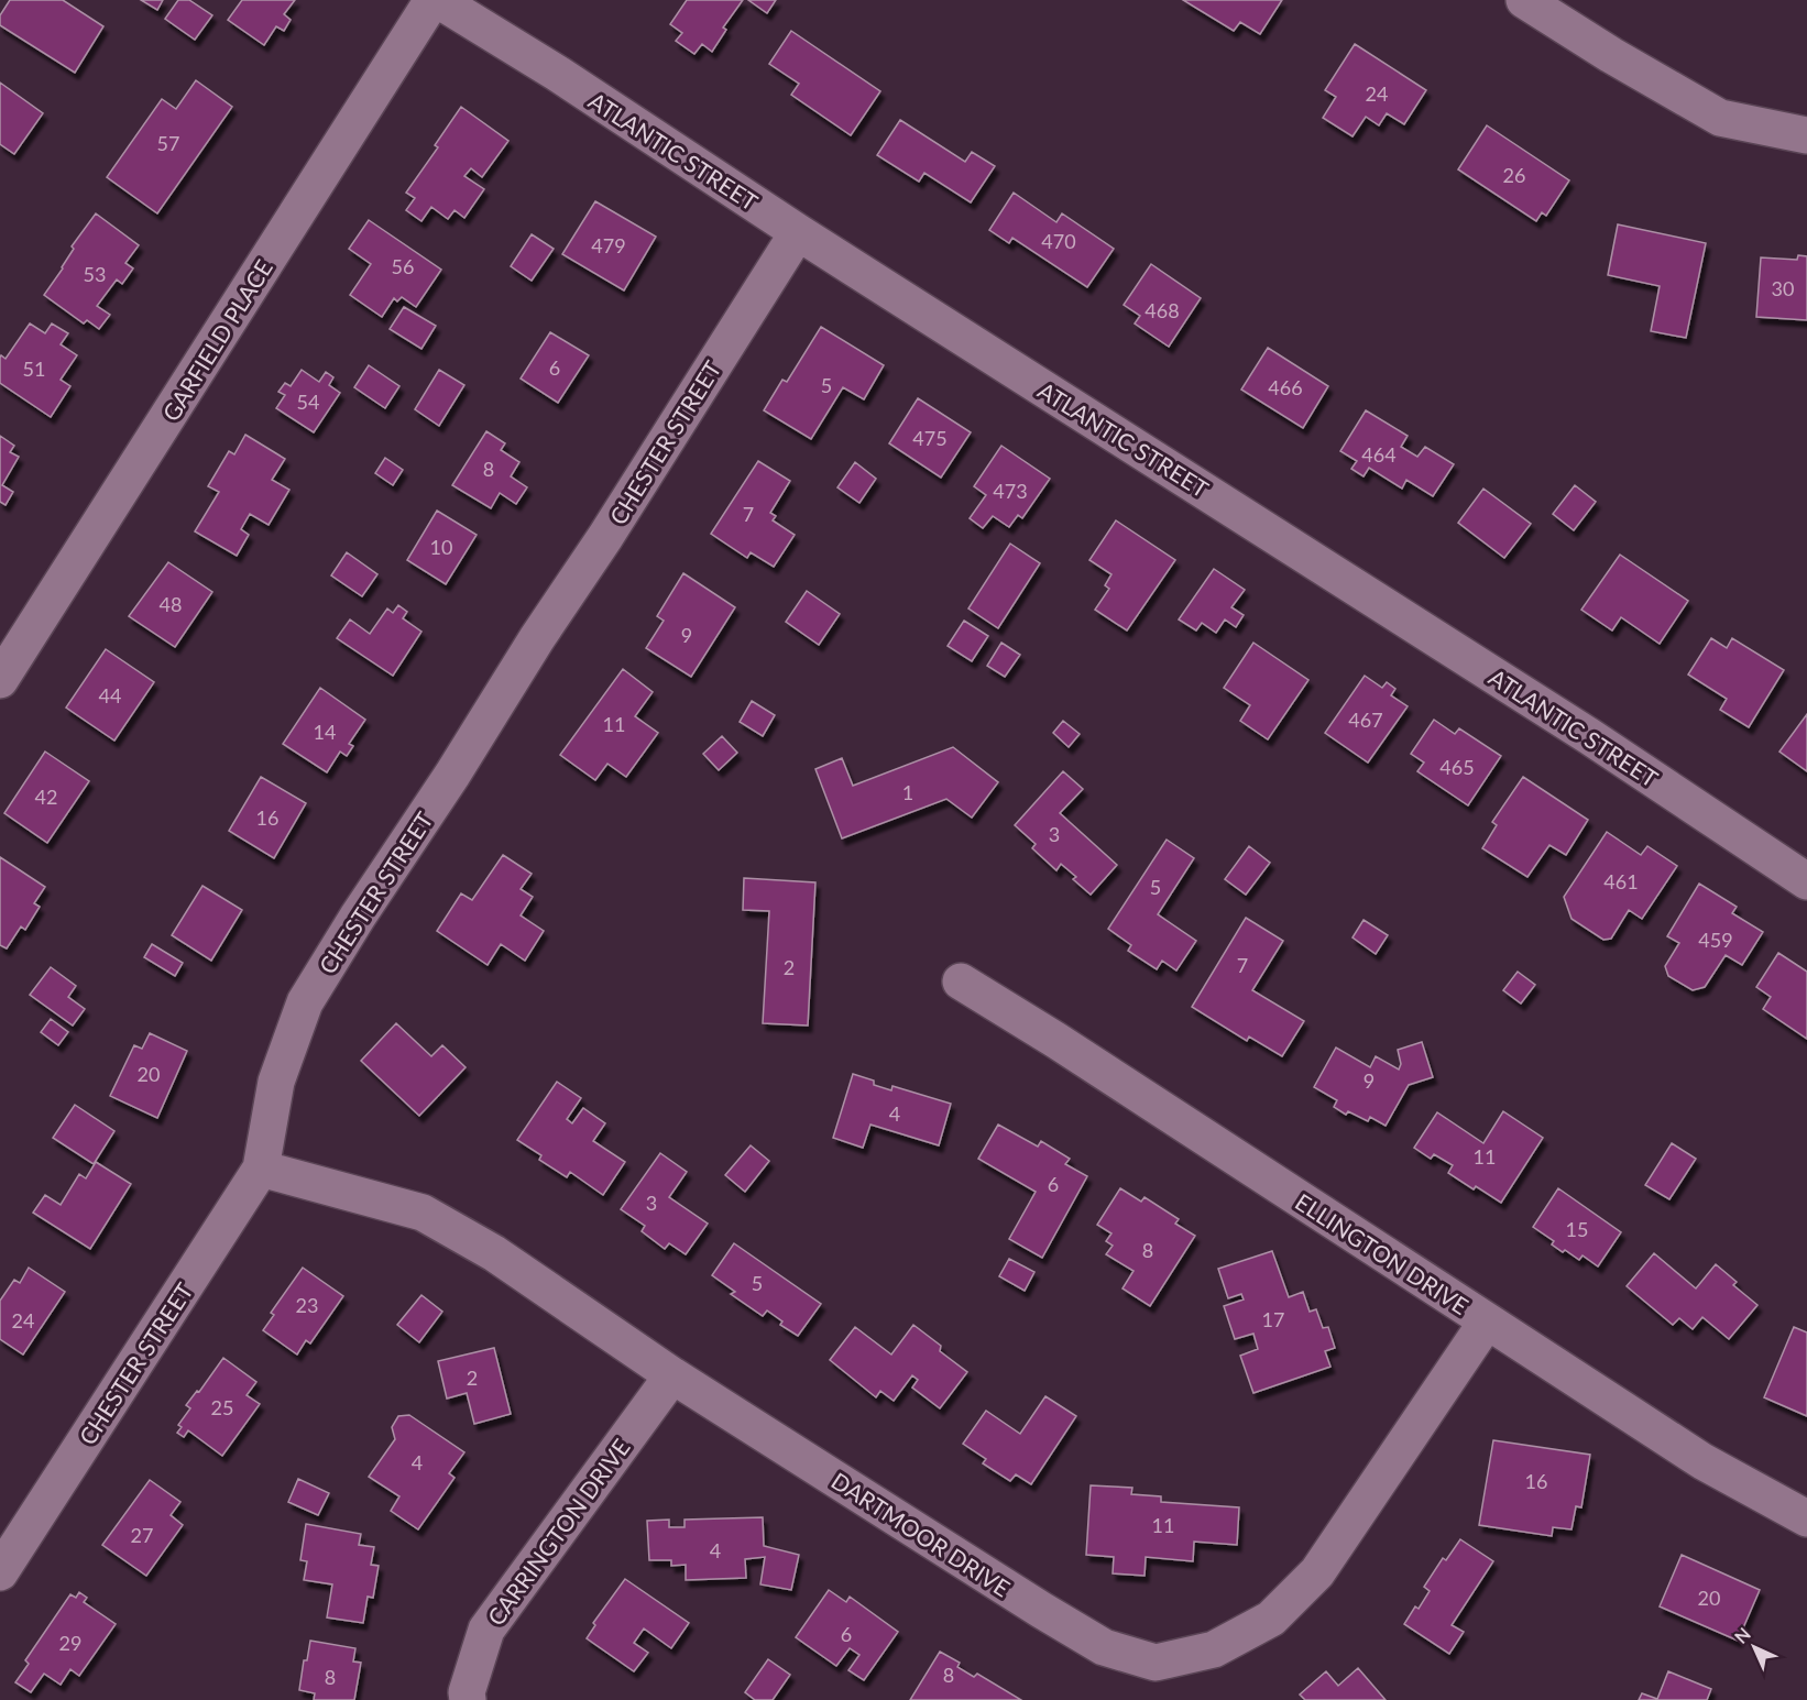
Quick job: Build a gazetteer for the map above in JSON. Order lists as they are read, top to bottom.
{
  "streets": {
    "street": [
      "ATLANTIC STREET",
      "GARFIELD PLACE",
      "CHESTER STREET",
      "ELLINGTON DRIVE",
      "CARRINGTON DRIVE",
      "DARTMOOR DRIVE"
    ]
  },
  "crossings": [
    ["ATLANTIC STREET", "GARFIELD PLACE"],
    ["ATLANTIC STREET", "CHESTER STREET"],
    ["CHESTER STREET", "DARTMOOR DRIVE"],
    ["ELLINGTON DRIVE", "DARTMOOR DRIVE"],
    ["CARRINGTON DRIVE", "DARTMOOR DRIVE"]
  ],
  "house_numbers": [
    "24",
    "57",
    "26",
    "470",
    "479",
    "56",
    "53",
    "30",
    "468",
    "6",
    "51",
    "5",
    "466",
    "54",
    "475",
    "464",
    "8",
    "473",
    "7",
    "10",
    "48",
    "9",
    "44",
    "467",
    "11",
    "14",
    "465",
    "1",
    "42",
    "16",
    "3",
    "461",
    "5",
    "459",
    "7",
    "2",
    "20",
    "9",
    "4",
    "11",
    "6",
    "3",
    "15",
    "8",
    "5",
    "23",
    "17",
    "24",
    "2",
    "25",
    "4",
    "16",
    "11",
    "27",
    "4",
    "20",
    "6",
    "29",
    "8",
    "8"
  ],
  "north": "top left"
}
